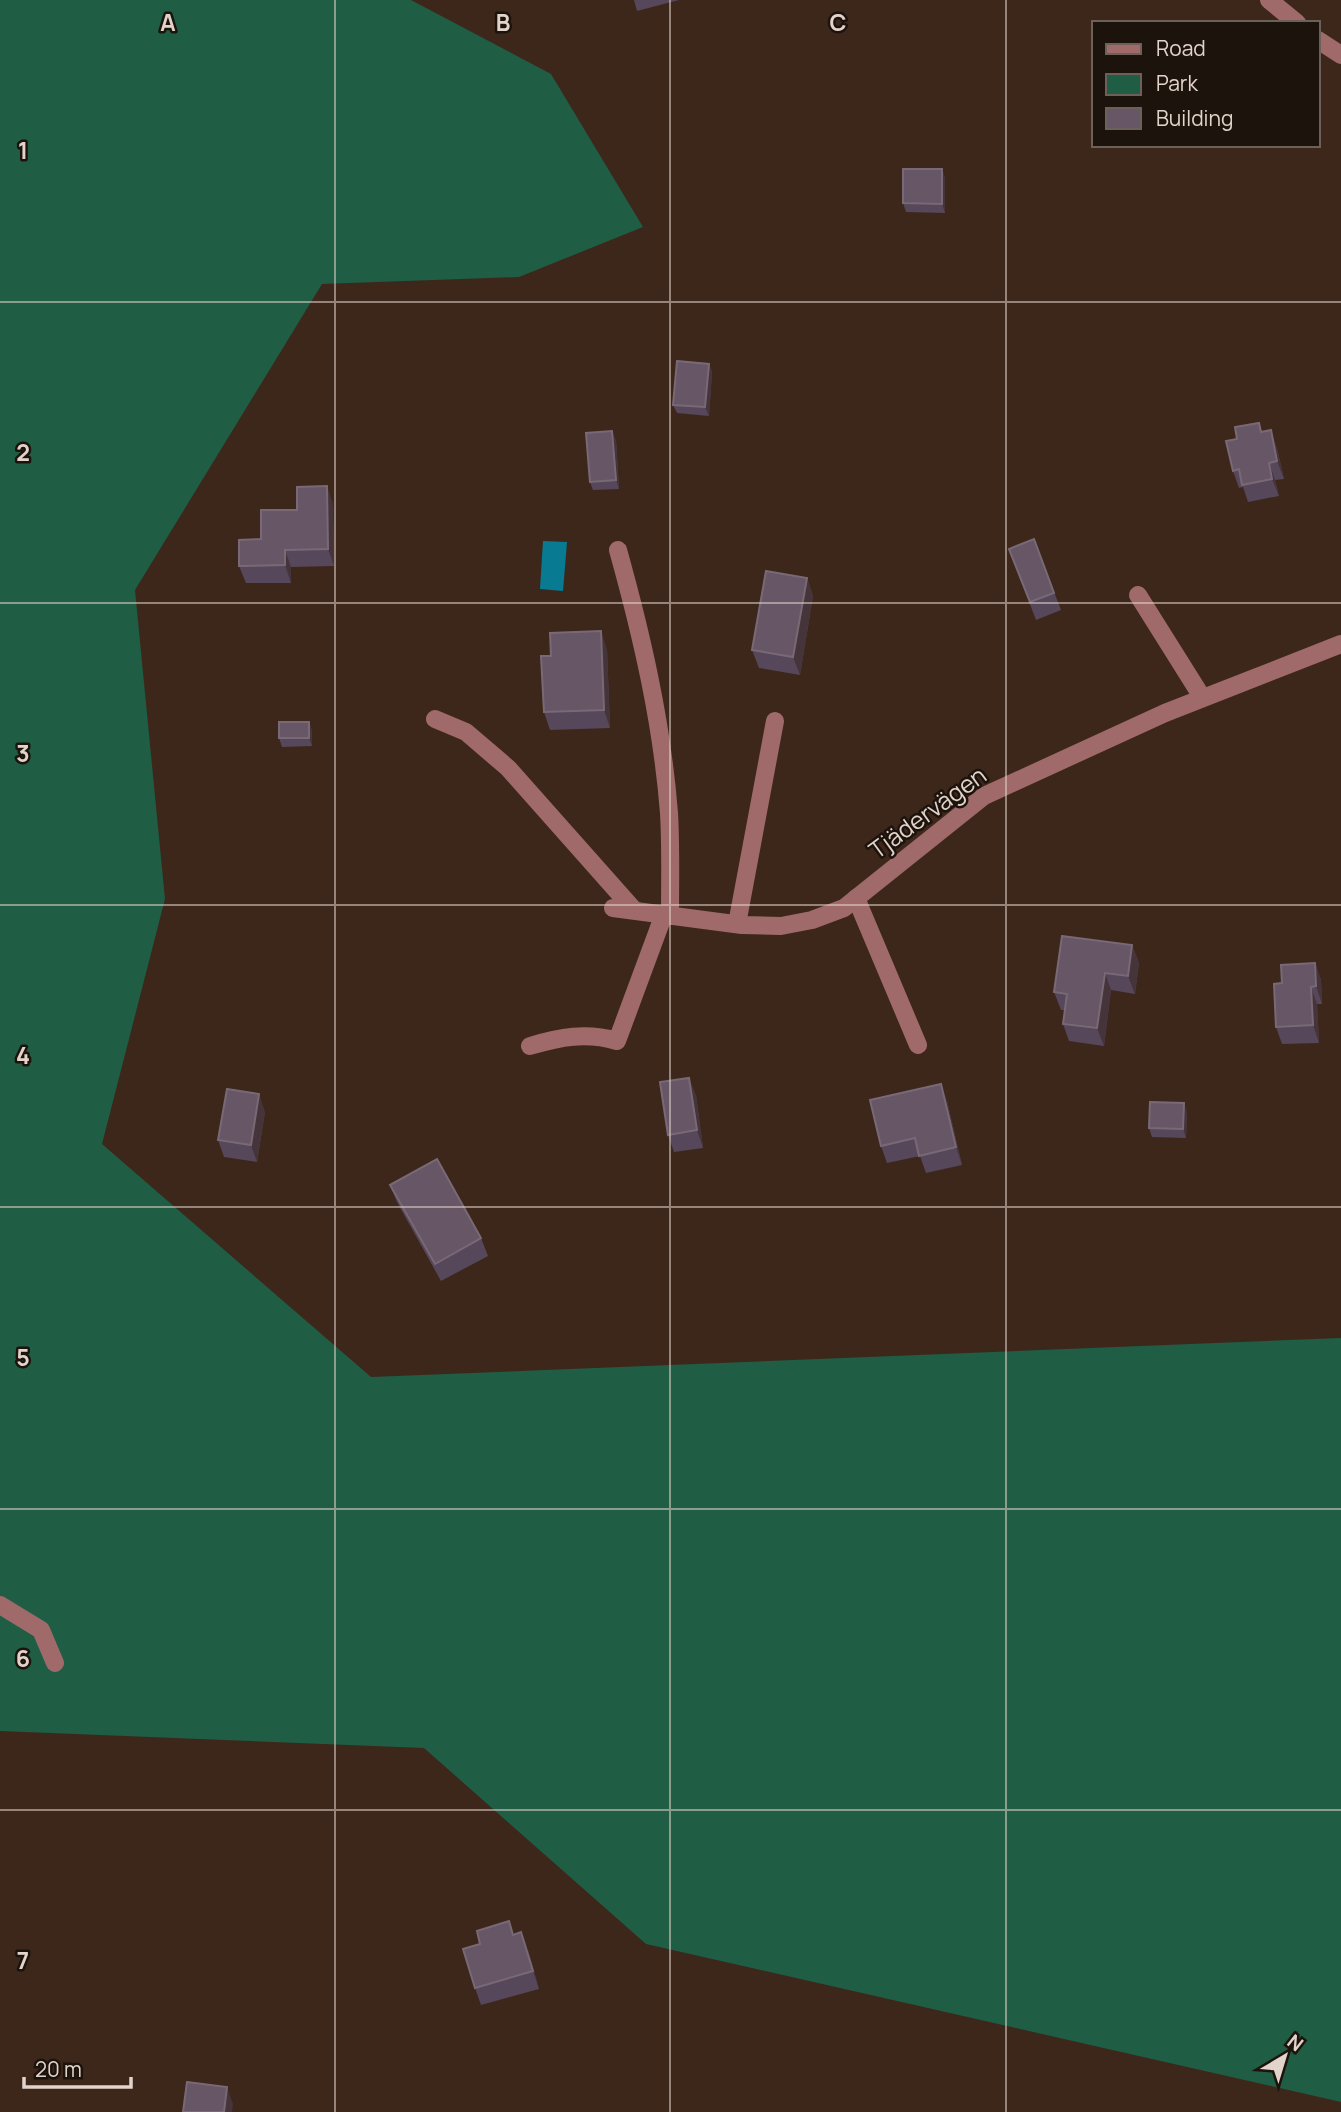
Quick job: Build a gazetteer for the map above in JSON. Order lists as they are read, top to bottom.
{
  "streets": {
    "street": ["Tjädervägen"]
  },
  "legend": ["Road", "Park", "Building"],
  "scale_bar": "20 m",
  "north": "top right",
  "grid": {
    "columns": ["A", "B", "C"],
    "rows": [
      "1",
      "2",
      "3",
      "4",
      "5",
      "6",
      "7"
    ]
  }
}
